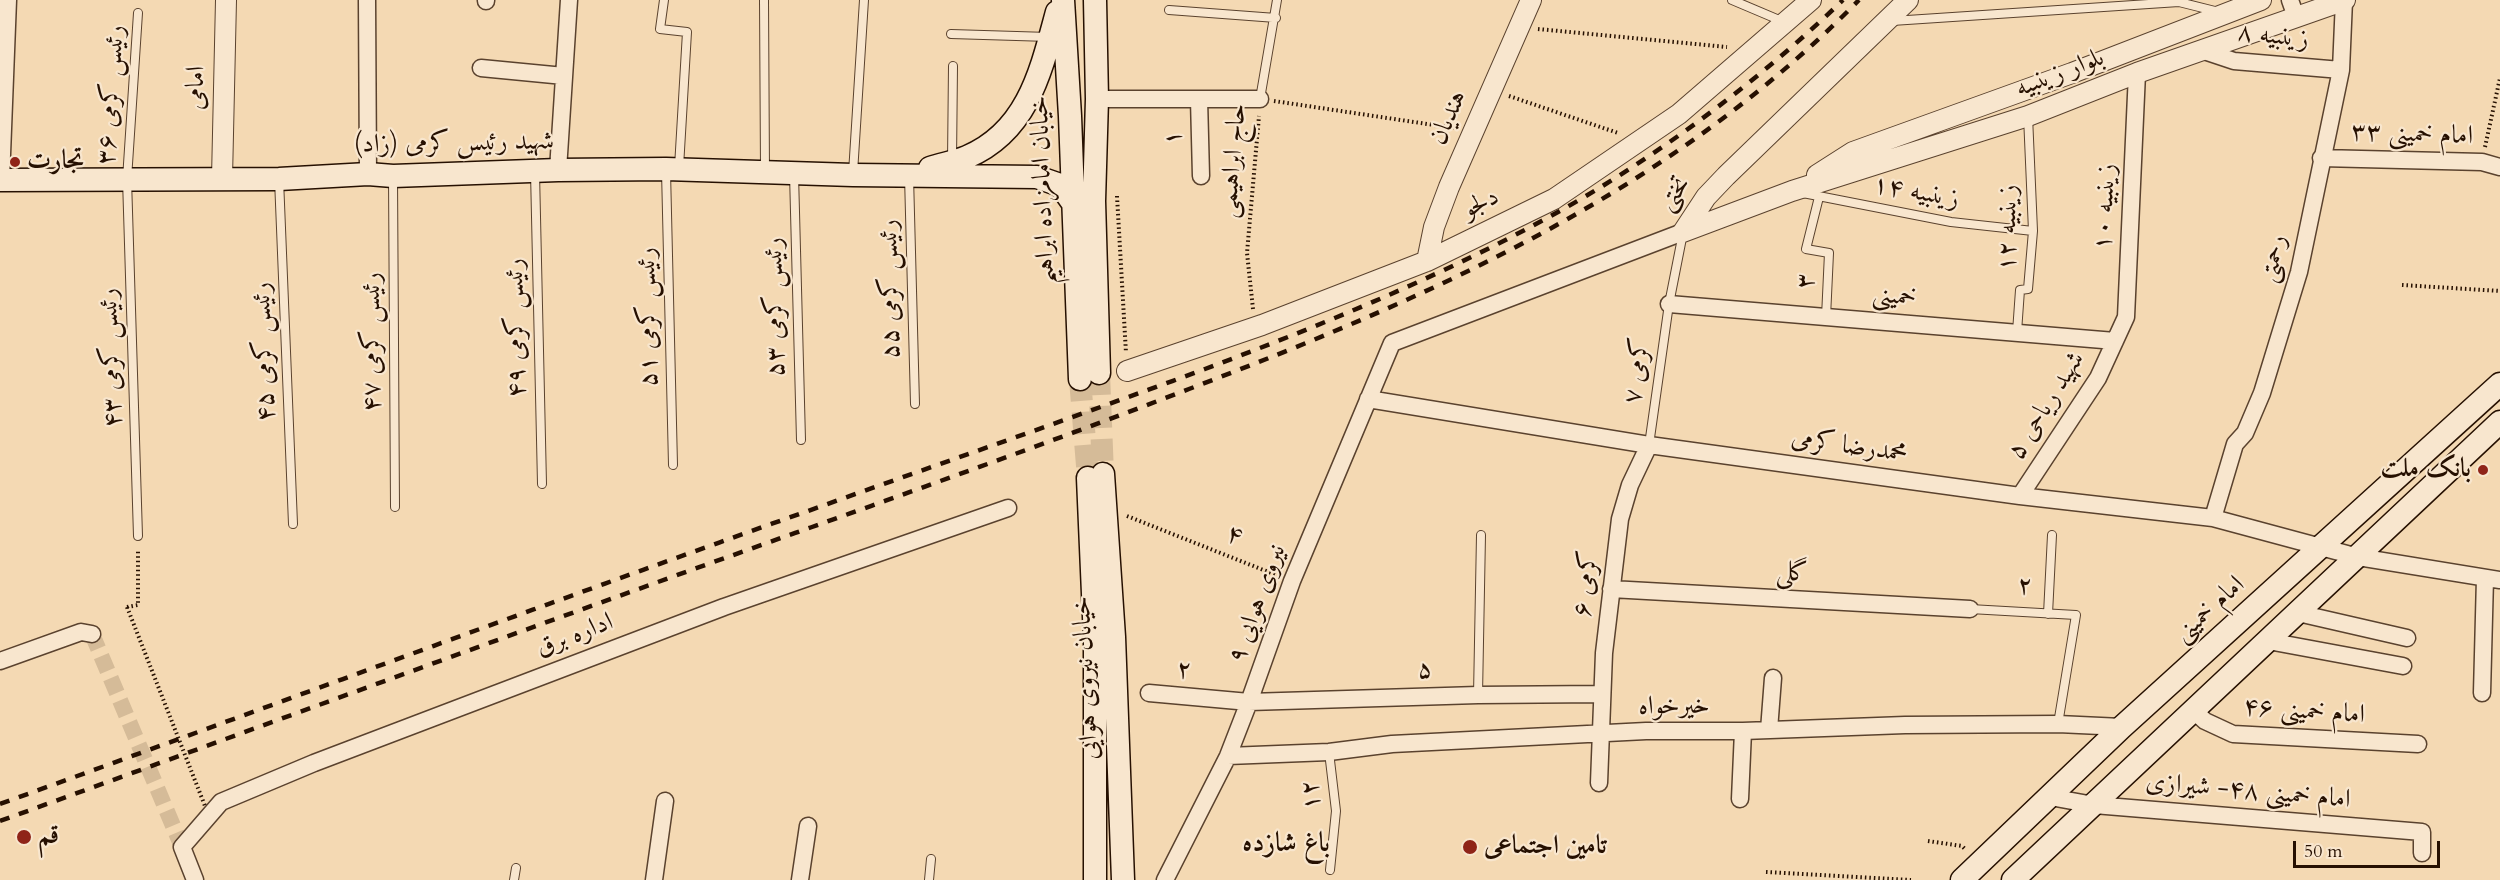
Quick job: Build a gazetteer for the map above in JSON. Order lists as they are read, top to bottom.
{
  "streets": {
    "main road": [
      "شهید رئیس کرمی (زاد)",
      "خیابان امامزاده ابراهیم",
      "امام خمینی",
      "خیابان نیروی هوایی"
    ],
    "street": [
      "زینبیه ۸",
      "بلوار زینبیه",
      "امامی",
      "هندیان",
      "امام خمینی ۳۳",
      "۱",
      "تختی",
      "دلجو",
      "زینبیه ۱۰",
      "رحمتی",
      "خمینی",
      "۵ شهید ریاحی",
      "محمدرضا کرمی",
      "گلی",
      "کرمی ۶",
      "۲",
      "نیروی هوایی ۹",
      "اداره برق",
      "۵",
      "خیرخواه",
      "امام خمینی ۴۶",
      "امام خمینی ۴۸- شیرازی"
    ],
    "lane": [
      "رئیس کرمی ۳۶",
      "حاج ابراهیمی",
      "زینبیه ۱۴",
      "زینبیه ۱۲",
      "۳",
      "رئیس کرمی ۵۵",
      "رئیس کرمی ۵۳",
      "رئیس کرمی ۵۱",
      "رئیس کرمی ۴۹",
      "رئیس کرمی ۴۷",
      "رئیس کرمی ۴۵",
      "رئیس کرمی ۴۳",
      "کرمی ۷",
      "۱۲"
    ],
    "path": ["۴"]
  },
  "crossings": [
    ["زینبیه ۸", "بلوار زینبیه"],
    ["زینبیه ۸", "رحمتی"],
    ["بلوار زینبیه", "زینبیه ۱۴"],
    ["بلوار زینبیه", "تختی"],
    ["بلوار زینبیه", "زینبیه ۱۰"],
    ["بلوار زینبیه", "زینبیه ۱۲"],
    ["بلوار زینبیه", "رحمتی"],
    ["بلوار زینبیه", "کرمی ۷"],
    ["امامی", "شهید رئیس کرمی (زاد)"],
    ["رئیس کرمی ۳۶", "شهید رئیس کرمی (زاد)"],
    ["رئیس کرمی ۳۶", "رئیس کرمی ۴۳"],
    ["هندیان", "دلجو"],
    ["امام خمینی ۳۳", "رحمتی"],
    ["شهید رئیس کرمی (زاد)", "رئیس کرمی ۵۵"],
    ["شهید رئیس کرمی (زاد)", "رئیس کرمی ۵۳"],
    ["شهید رئیس کرمی (زاد)", "رئیس کرمی ۵۱"],
    ["شهید رئیس کرمی (زاد)", "رئیس کرمی ۴۹"],
    ["شهید رئیس کرمی (زاد)", "رئیس کرمی ۴۷"],
    ["شهید رئیس کرمی (زاد)", "رئیس کرمی ۴۵"],
    ["شهید رئیس کرمی (زاد)", "رئیس کرمی ۴۳"],
    ["حاج ابراهیمی", "دلجو"],
    ["زینبیه ۱۴", "زینبیه ۱۲"],
    ["زینبیه ۱۴", "۳"],
    ["تختی", "کرمی ۷"],
    ["تختی", "نیروی هوایی ۹"],
    ["زینبیه ۱۰", "خمینی"],
    ["زینبیه ۱۰", "۵ شهید ریاحی"],
    ["زینبیه ۱۲", "خمینی"],
    ["رحمتی", "محمدرضا کرمی"],
    ["۳", "خمینی"],
    ["خمینی", "کرمی ۷"],
    ["خمینی", "۵ شهید ریاحی"],
    ["کرمی ۷", "محمدرضا کرمی"],
    ["کرمی ۷", "کرمی ۶"],
    ["۵ شهید ریاحی", "محمدرضا کرمی"],
    ["محمدرضا کرمی", "کرمی ۶"],
    ["محمدرضا کرمی", "نیروی هوایی ۹"],
    ["محمدرضا کرمی", "امام خمینی"],
    ["۴", "نیروی هوایی ۹"],
    ["۴", "خیابان نیروی هوایی"],
    ["گلی", "کرمی ۶"],
    ["گلی", "۲"],
    ["کرمی ۶", "۵"],
    ["کرمی ۶", "خیرخواه"],
    ["۲", "نیروی هوایی ۹"],
    ["۲", "۵"],
    ["۲", "خیرخواه"],
    ["نیروی هوایی ۹", "۵"],
    ["نیروی هوایی ۹", "خیرخواه"],
    ["امام خمینی", "خیرخواه"],
    ["امام خمینی", "امام خمینی ۴۸- شیرازی"],
    ["خیرخواه", "۱۲"]
  ],
  "districts": ["باغ شازده"],
  "places": [
    "تجارت",
    "بانک ملت",
    "قم",
    "تامین اجتماعی"
  ],
  "scale_bar": "50 m"
}
